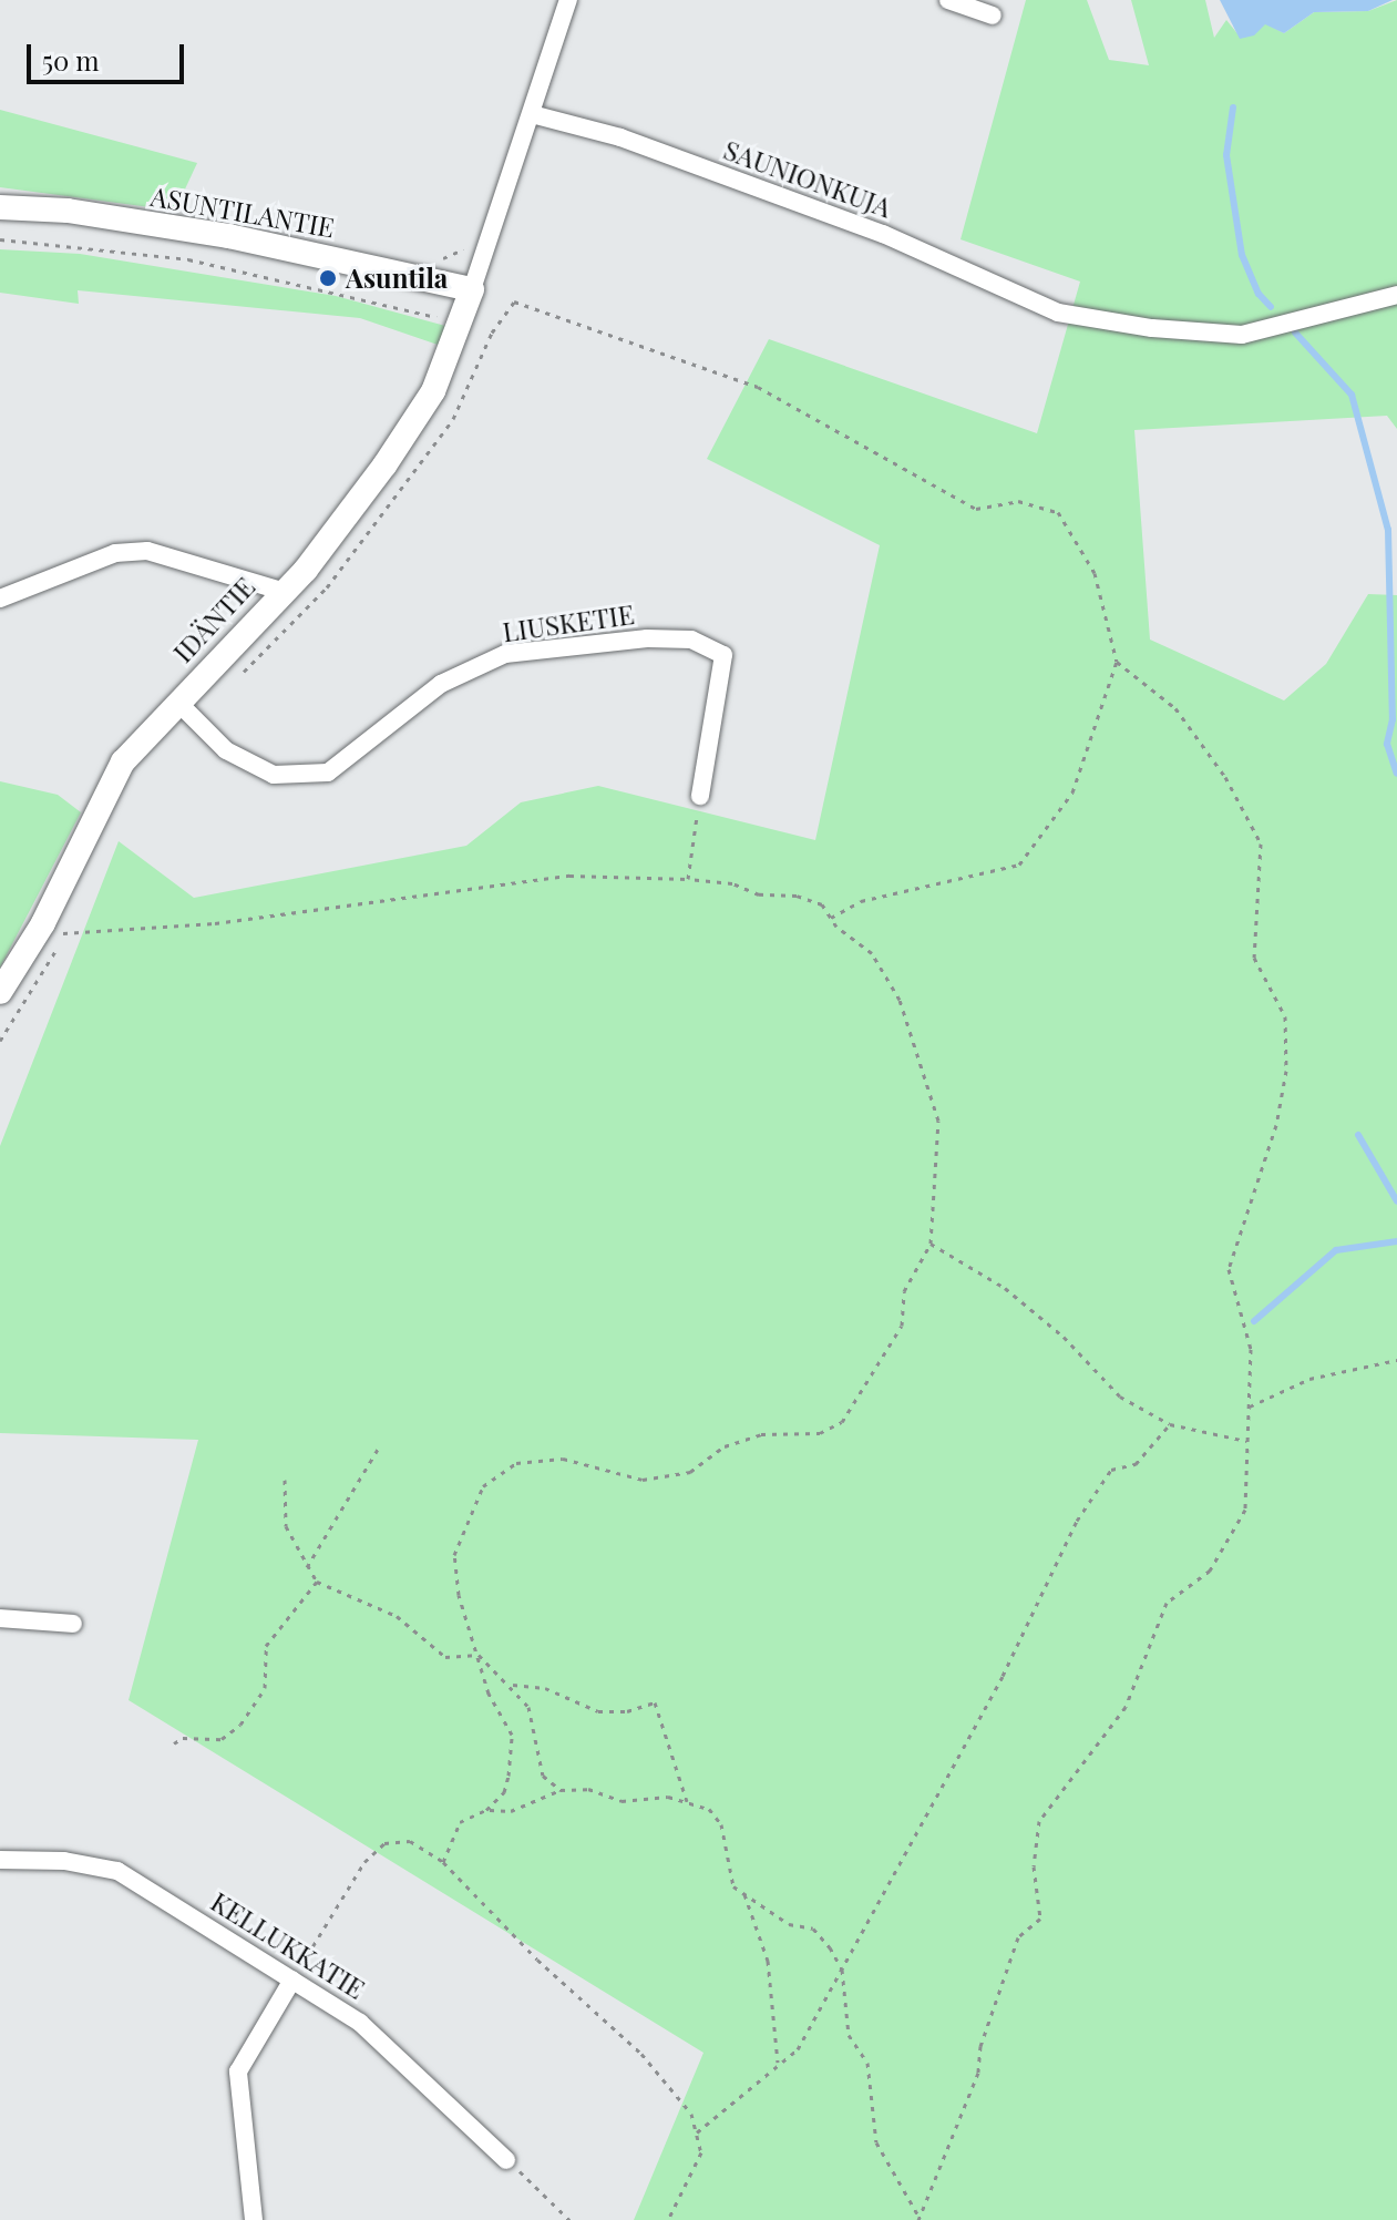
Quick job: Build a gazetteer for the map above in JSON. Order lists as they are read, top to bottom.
{
  "streets": {
    "street": [
      "SAUNIONKUJA",
      "ASUNTILANTIE",
      "IDÄNTIE",
      "LIUSKETIE",
      "KELLUKKATIE"
    ]
  },
  "crossings": [
    ["ASUNTILANTIE", "IDÄNTIE"],
    ["IDÄNTIE", "LIUSKETIE"]
  ],
  "places": ["Asuntila"],
  "scale_bar": "50 m"
}
